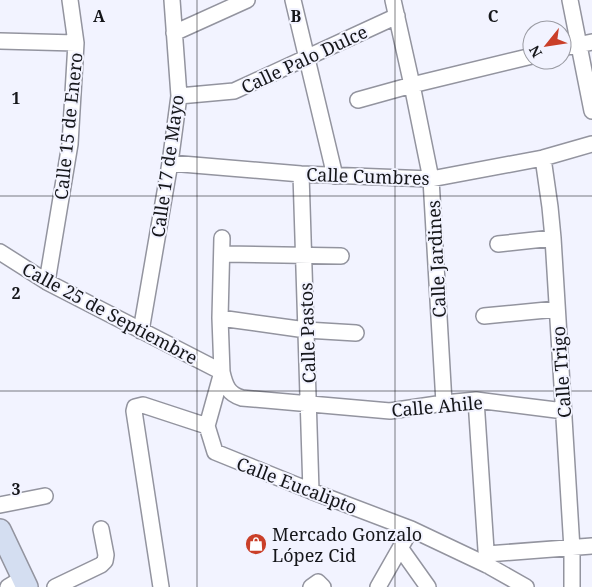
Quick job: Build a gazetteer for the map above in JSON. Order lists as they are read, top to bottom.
{
  "streets": {
    "street": [
      "Calle Palo Dulce",
      "Calle 15 de Enero",
      "Calle 17 de Mayo",
      "Calle Cumbres",
      "Calle Jardines",
      "Calle 25 de Septiembre",
      "Calle Pastos",
      "Calle Trigo",
      "Calle Ahile",
      "Calle Eucalipto"
    ]
  },
  "crossings": [
    ["Calle Palo Dulce", "Calle 17 de Mayo"],
    ["Calle Palo Dulce", "Calle Jardines"],
    ["Calle 15 de Enero", "Calle 25 de Septiembre"],
    ["Calle 17 de Mayo", "Calle Cumbres"],
    ["Calle 17 de Mayo", "Calle 25 de Septiembre"],
    ["Calle Cumbres", "Calle Jardines"],
    ["Calle Cumbres", "Calle Pastos"],
    ["Calle Cumbres", "Calle Trigo"],
    ["Calle Jardines", "Calle Ahile"],
    ["Calle 25 de Septiembre", "Calle Ahile"],
    ["Calle Pastos", "Calle Ahile"],
    ["Calle Pastos", "Calle Eucalipto"],
    ["Calle Trigo", "Calle Ahile"]
  ],
  "places": {
    "shop": ["Mercado Gonzalo López Cid"]
  },
  "north": "bottom left",
  "grid": {
    "columns": ["A", "B", "C"],
    "rows": ["1", "2", "3"]
  }
}
